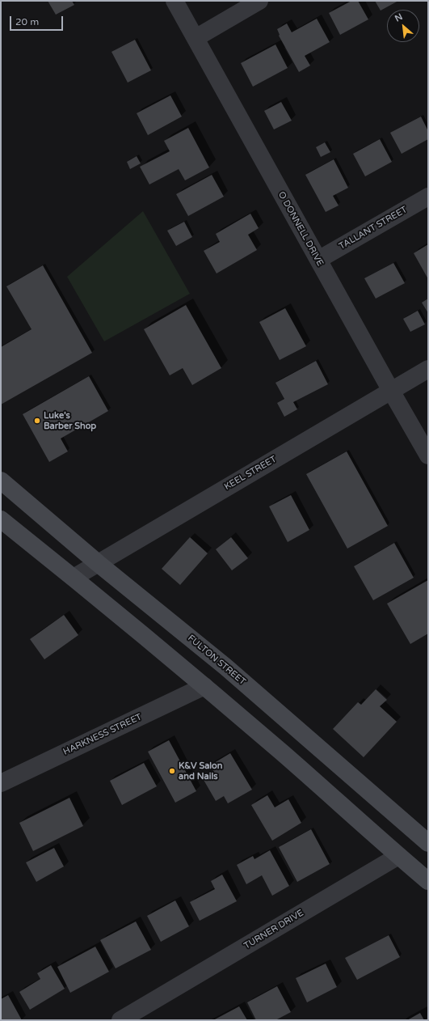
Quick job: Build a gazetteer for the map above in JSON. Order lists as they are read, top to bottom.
{
  "streets": {
    "street": [
      "TALLANT STREET",
      "O DONNELL DRIVE",
      "KEEL STREET",
      "FULTON STREET",
      "HARKNESS STREET",
      "TURNER DRIVE"
    ]
  },
  "crossings": [
    ["TALLANT STREET", "O DONNELL DRIVE"],
    ["O DONNELL DRIVE", "KEEL STREET"],
    ["KEEL STREET", "FULTON STREET"],
    ["FULTON STREET", "TURNER DRIVE"]
  ],
  "places": ["Luke's Barber Shop", "K&V Salon and Nails"],
  "scale_bar": "20 m",
  "north": "top left"
}
